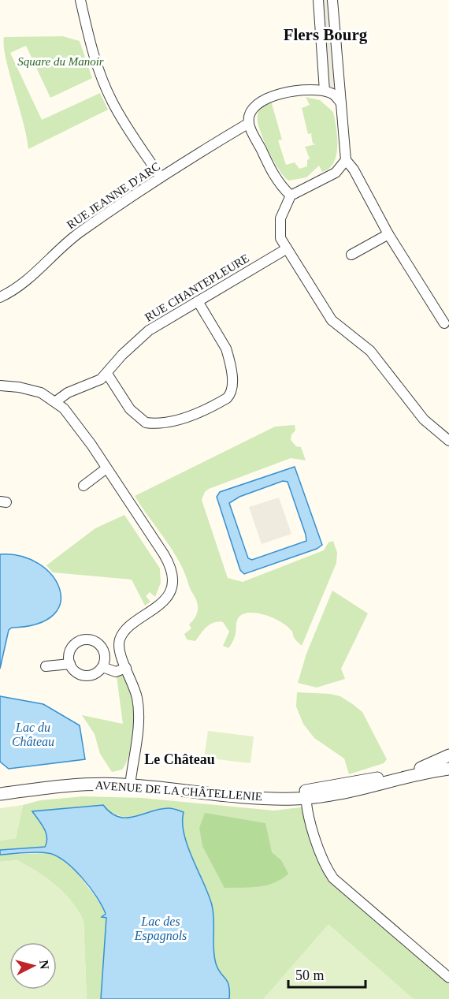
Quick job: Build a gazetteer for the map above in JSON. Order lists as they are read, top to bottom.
{
  "streets": {
    "street": ["RUE JEANNE D'ARC", "RUE CHANTEPLEURE", "AVENUE DE LA CHÂTELLENIE"]
  },
  "districts": ["Flers Bourg", "Le Château"],
  "water": ["Lac du Château", "Lac des Espagnols"],
  "parks": ["Square du Manoir"],
  "scale_bar": "50 m",
  "north": "right"
}
